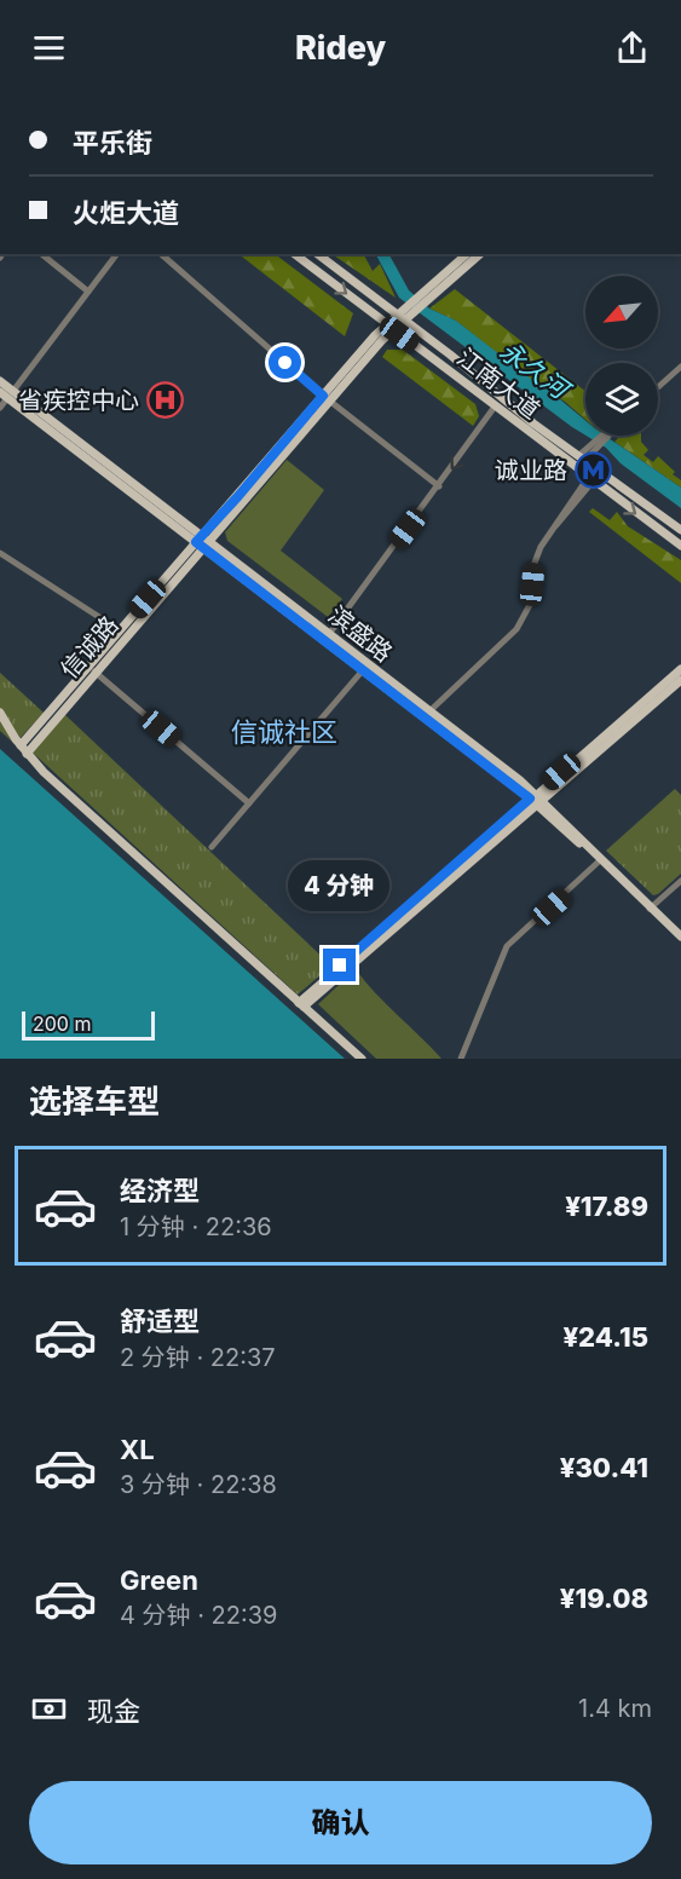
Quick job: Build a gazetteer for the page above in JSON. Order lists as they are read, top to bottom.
{
  "streets": {
    "main road": ["江南大道", "滨盛路", "信诚路"]
  },
  "crossings": [
    ["江南大道", "信诚路"],
    ["滨盛路", "信诚路"]
  ],
  "districts": ["信诚社区"],
  "water": ["永久河"],
  "places": {
    "hospital": ["省疾控中心"],
    "metro station": ["诚业路"]
  },
  "scale_bar": "200 m",
  "north": "bottom left",
  "page": {
    "header": "Ridey",
    "banner": ["平乐街", "火炬大道"],
    "bubble": "4 分钟",
    "scale": "200 m",
    "heading": "选择车型",
    "list": [
      {
        "name": "经济型",
        "note": "1 分钟 · 22:36",
        "value": "¥17.89"
      },
      {
        "name": "舒适型",
        "note": "2 分钟 · 22:37",
        "value": "¥24.15"
      },
      {
        "name": "XL",
        "note": "3 分钟 · 22:38",
        "value": "¥30.41"
      },
      {
        "name": "Green",
        "note": "4 分钟 · 22:39",
        "value": "¥19.08"
      }
    ],
    "pay": ["现金", "1.4 km"],
    "buttons": "确认"
  }
}
